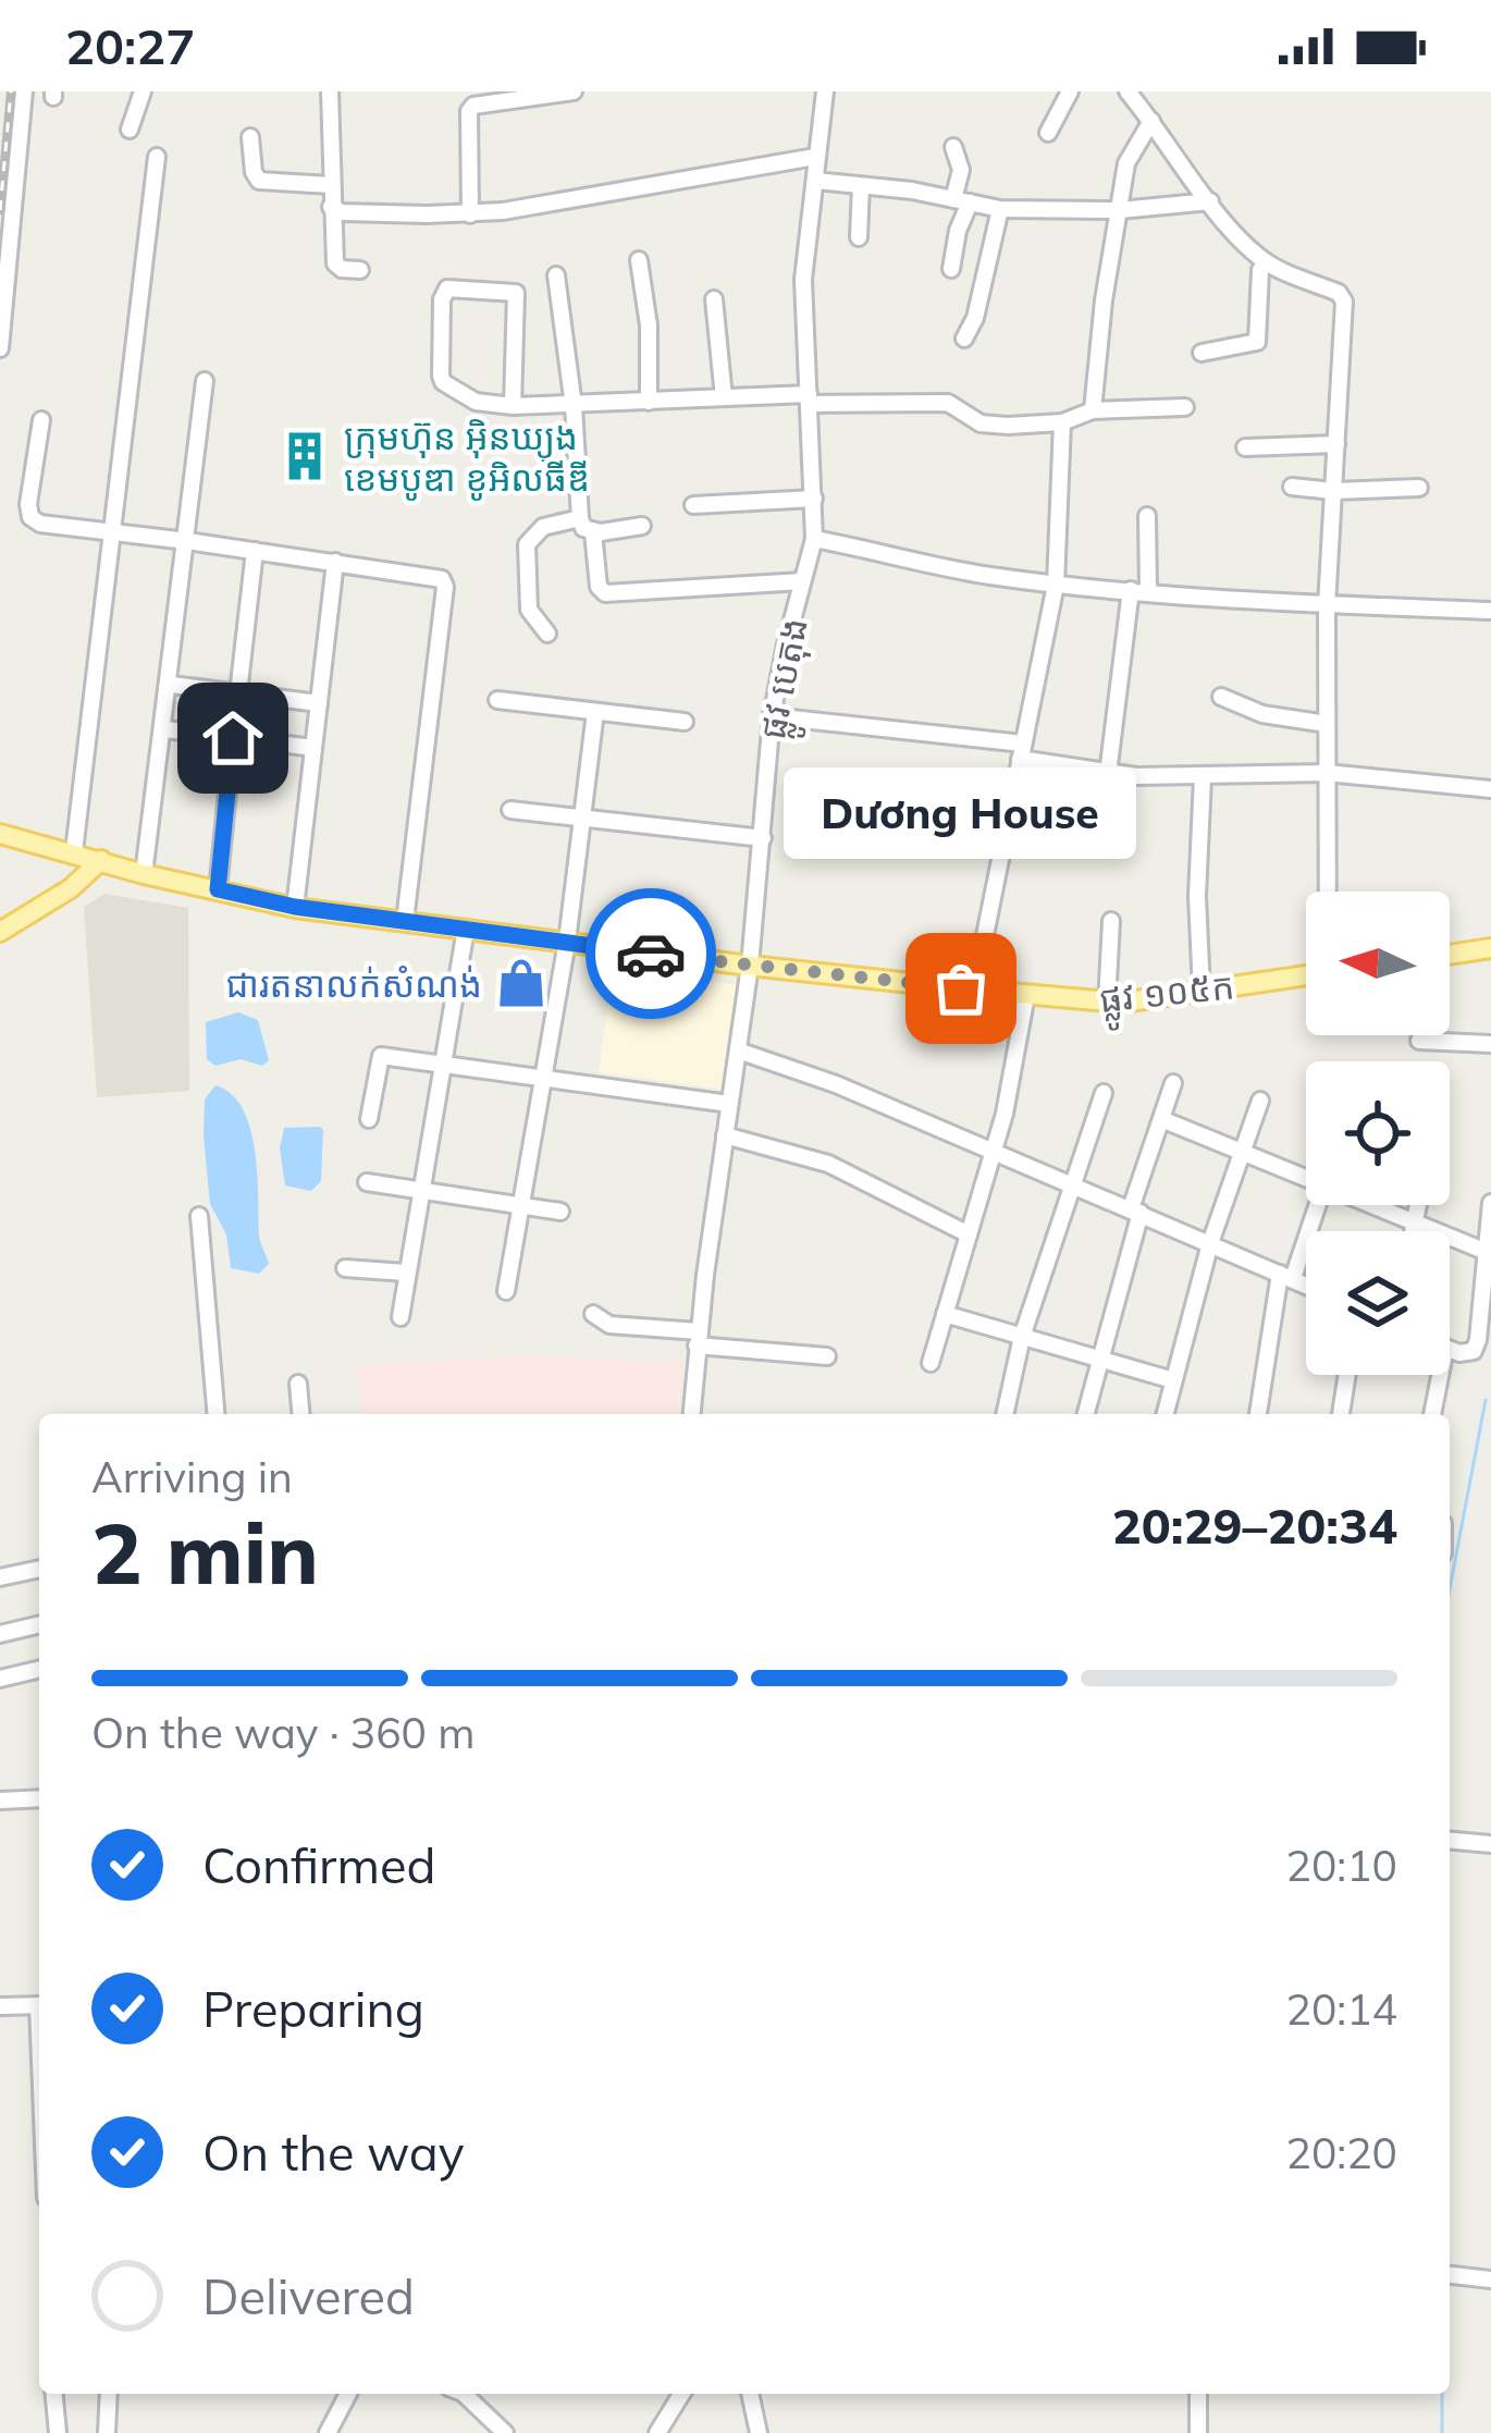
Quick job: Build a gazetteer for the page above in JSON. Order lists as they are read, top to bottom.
{
  "streets": {
    "main road": ["ផ្លូវ ១០៥ក"],
    "street": ["ផ្លូវ បេតុង"]
  },
  "crossings": [
    ["ផ្លូវ បេតុង", "ផ្លូវ ១០៥ក"]
  ],
  "places": {
    "building": ["ក្រុមហ៊ុន អ៊ិនឃ្យុង ខេមបូឌា ខូអិលធីឌី"],
    "shop": ["ជារតនាលក់សំណង់"],
    "other": ["Dương House"]
  },
  "north": "left",
  "page": {
    "status": "20:27",
    "bubble": "Dương House",
    "heading": ["2 min", "Arriving in", "20:29–20:34"],
    "bar": "On the way · 360 m",
    "list": [
      ["Confirmed", "20:10"],
      ["Preparing", "20:14"],
      ["On the way", "20:20"],
      "Delivered"
    ]
  }
}
